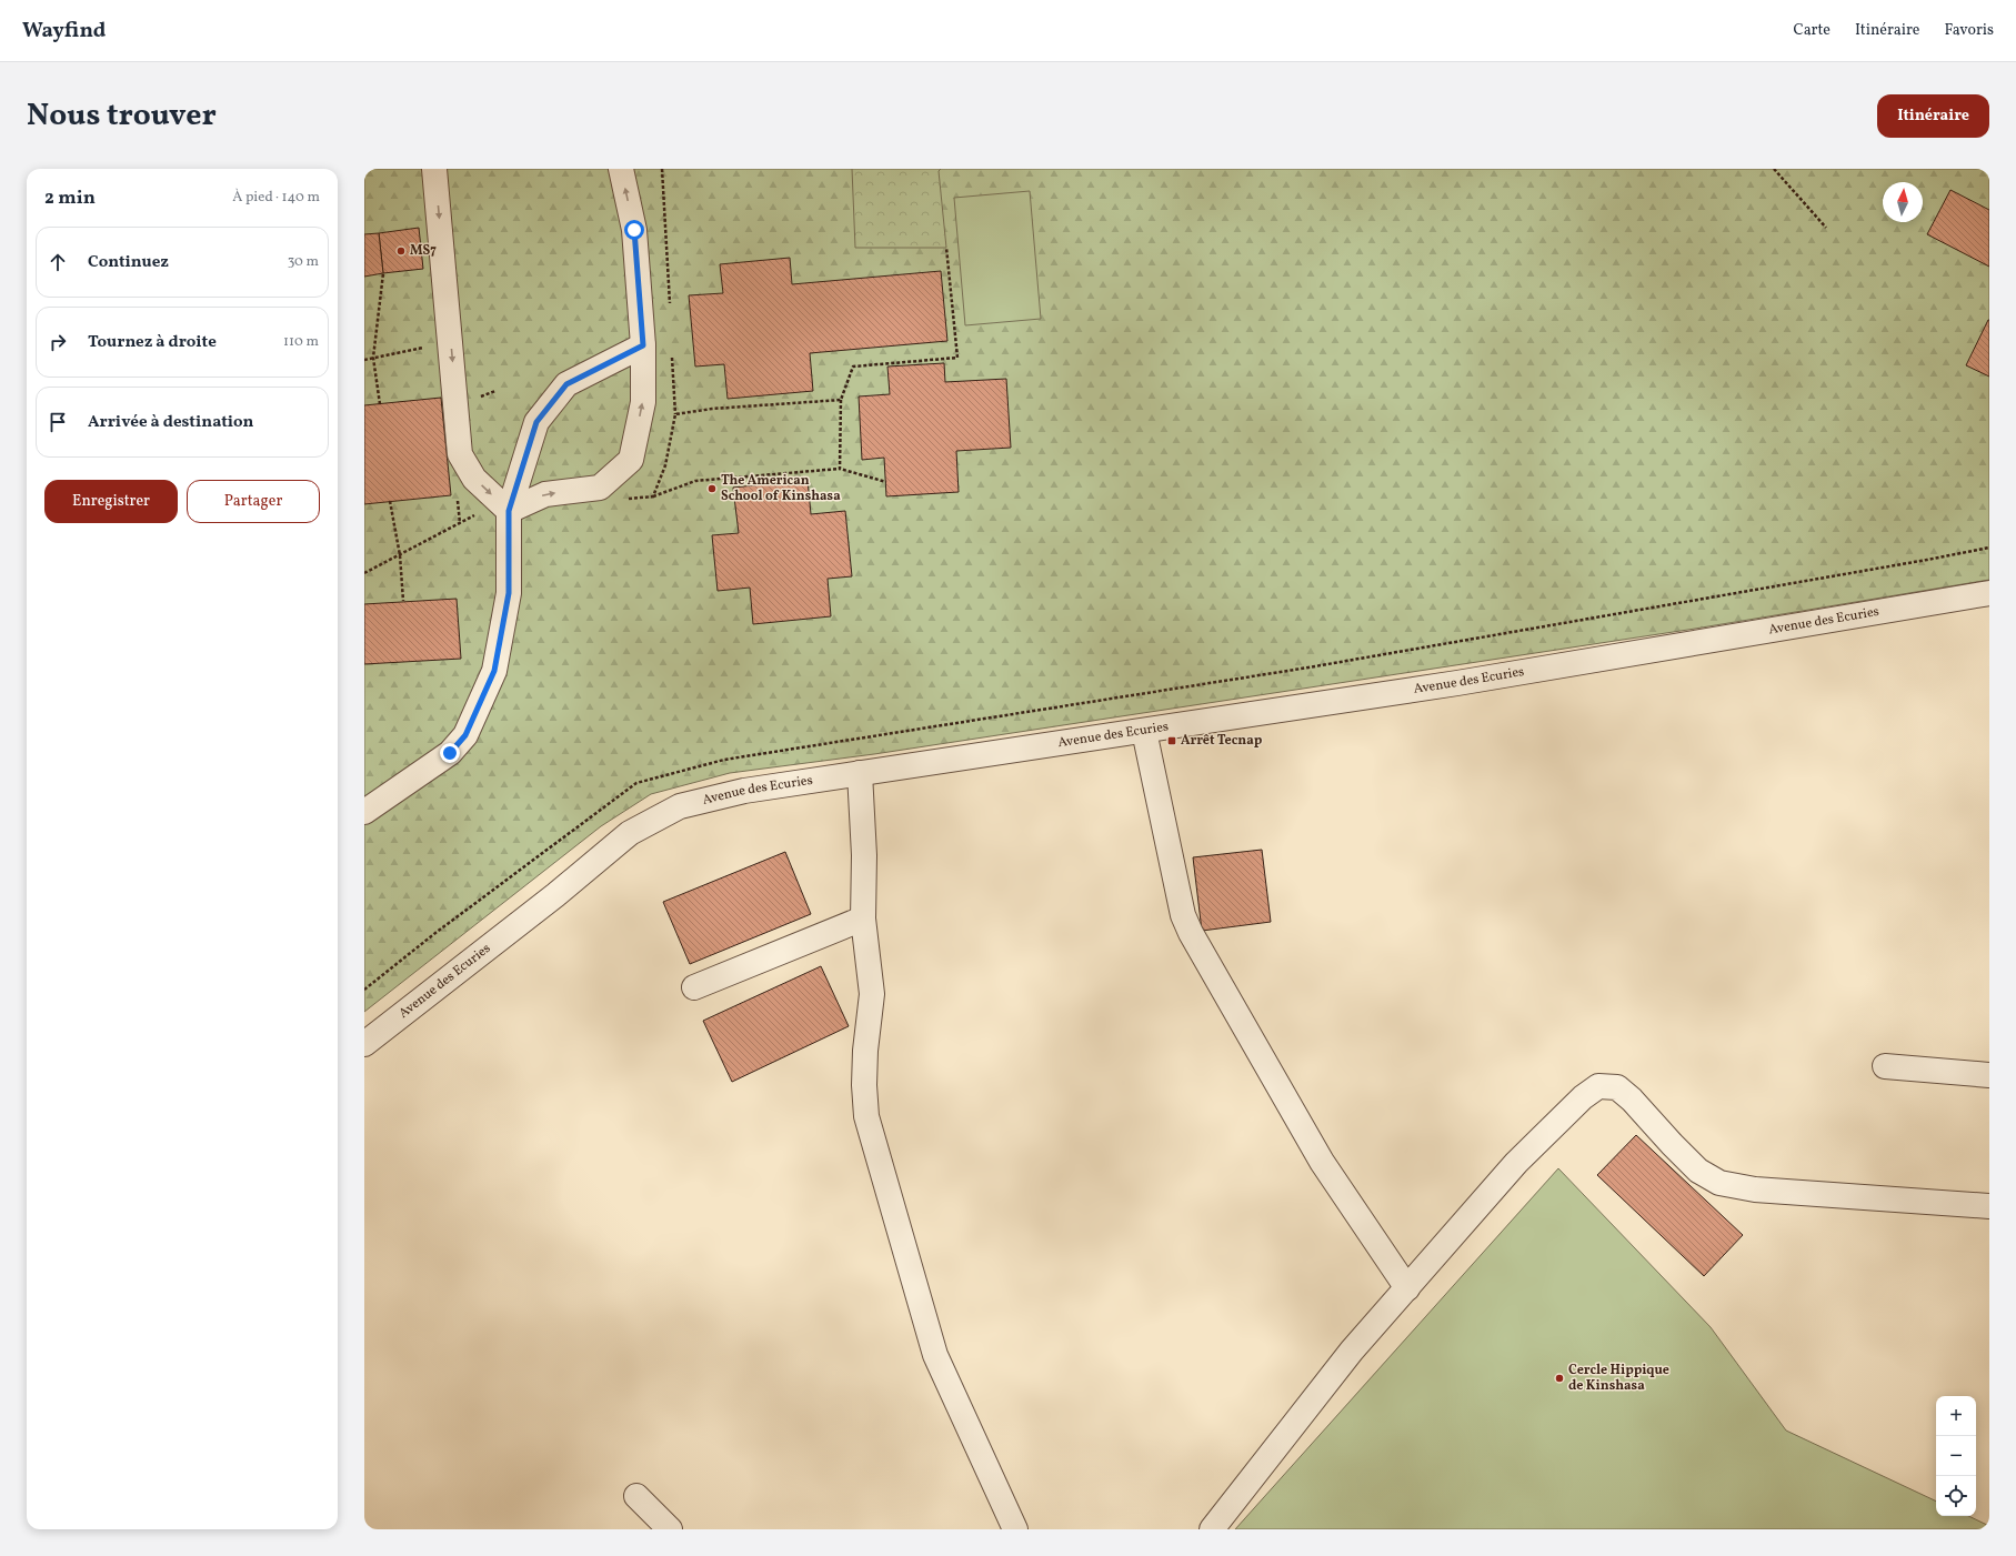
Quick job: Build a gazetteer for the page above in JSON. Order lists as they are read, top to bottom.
{
  "streets": {
    "street": ["Avenue des Ecuries"]
  },
  "places": {
    "other": ["MS7", "The American School of Kinshasa", "Cercle Hippique de Kinshasa"],
    "transit": ["Arrêt Tecnap"]
  },
  "north": "top",
  "page": {
    "header": "Wayfind",
    "nav": ["Carte", "Itinéraire", "Favoris"],
    "title": "Nous trouver",
    "buttons": [
      "Itinéraire",
      ["Enregistrer", "Partager"]
    ],
    "heading": ["2 min", "À pied · 140 m"],
    "list": [
      ["Continuez", "30 m"],
      ["Tournez à droite", "110 m"],
      "Arrivée à destination"
    ],
    "map_buttons": ["+", "−"]
  }
}
